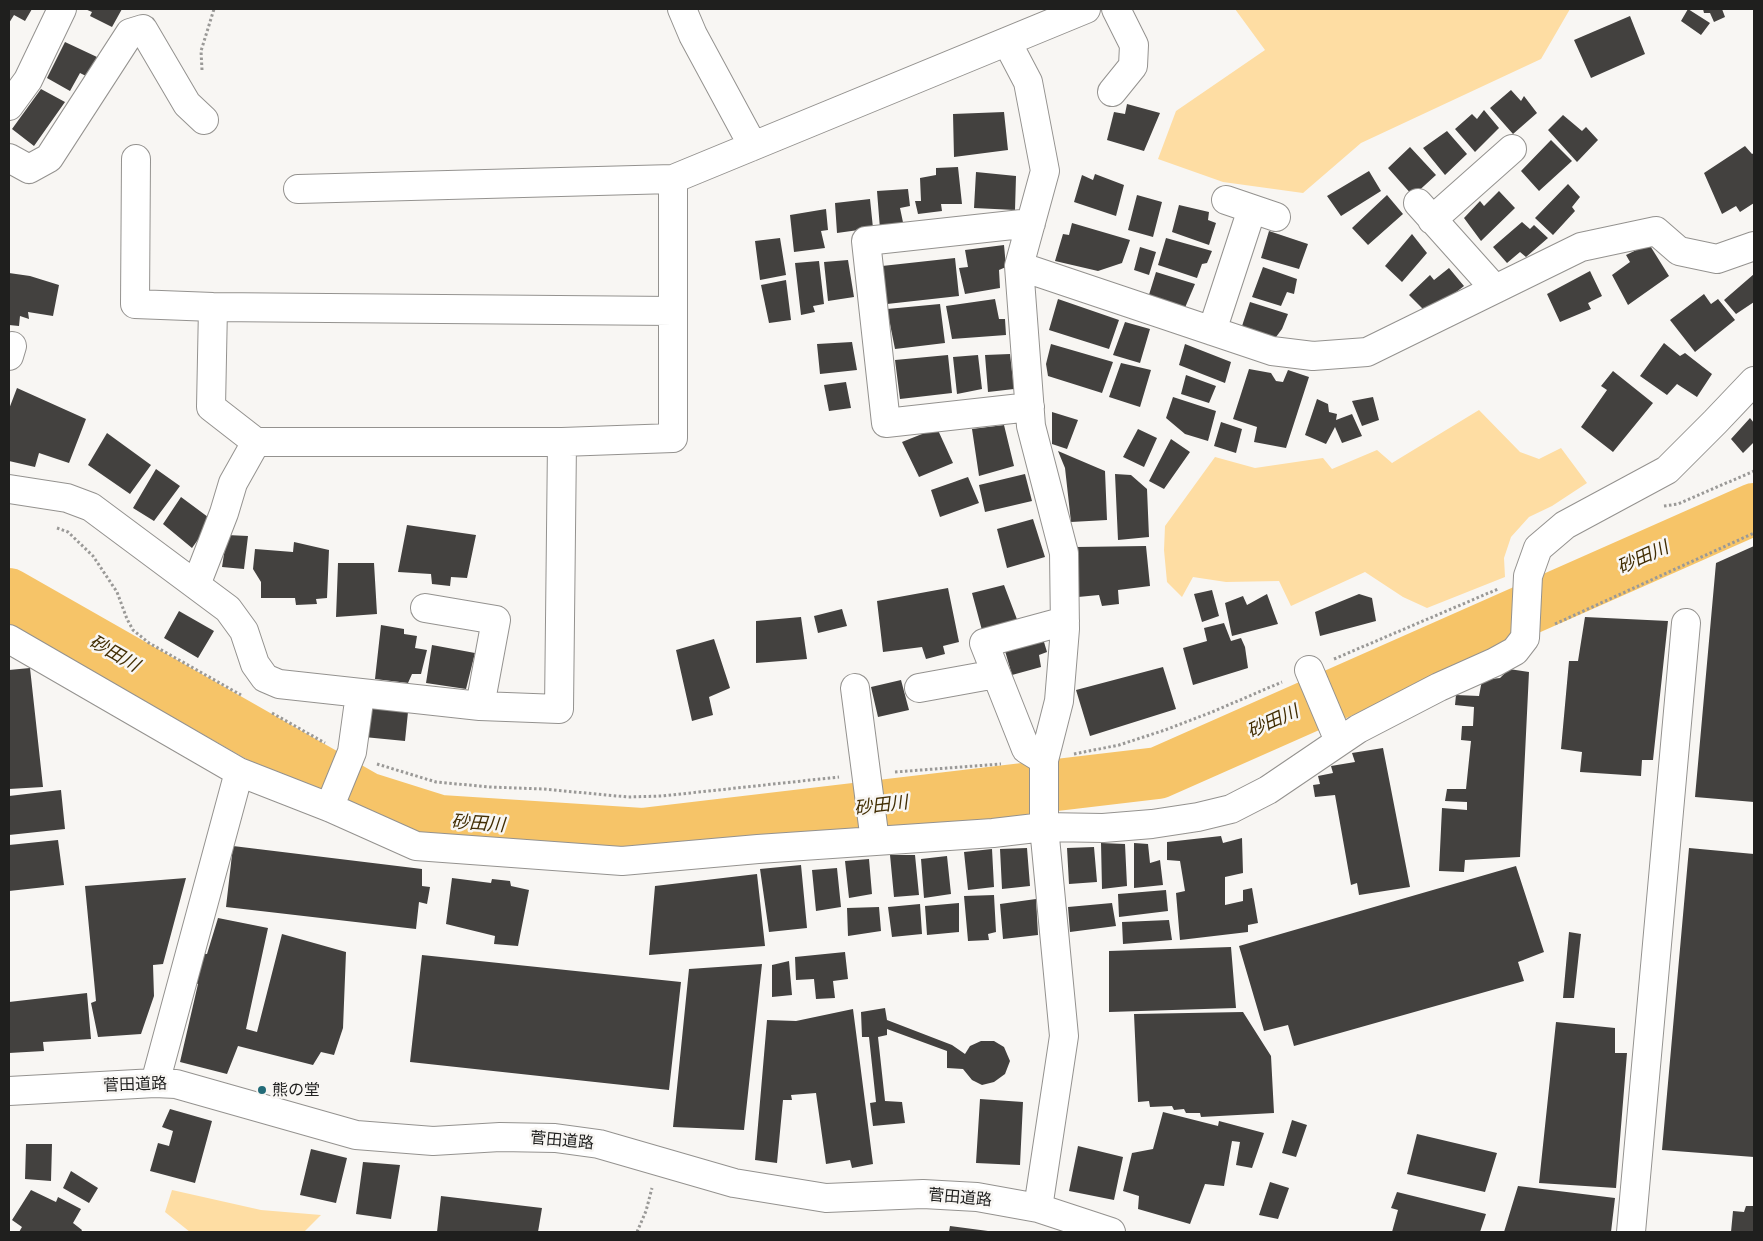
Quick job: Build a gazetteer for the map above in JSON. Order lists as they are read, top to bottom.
{
  "streets": {
    "street": ["菅田道路"]
  },
  "water": ["砂田川"],
  "places": ["熊の堂"]
}
